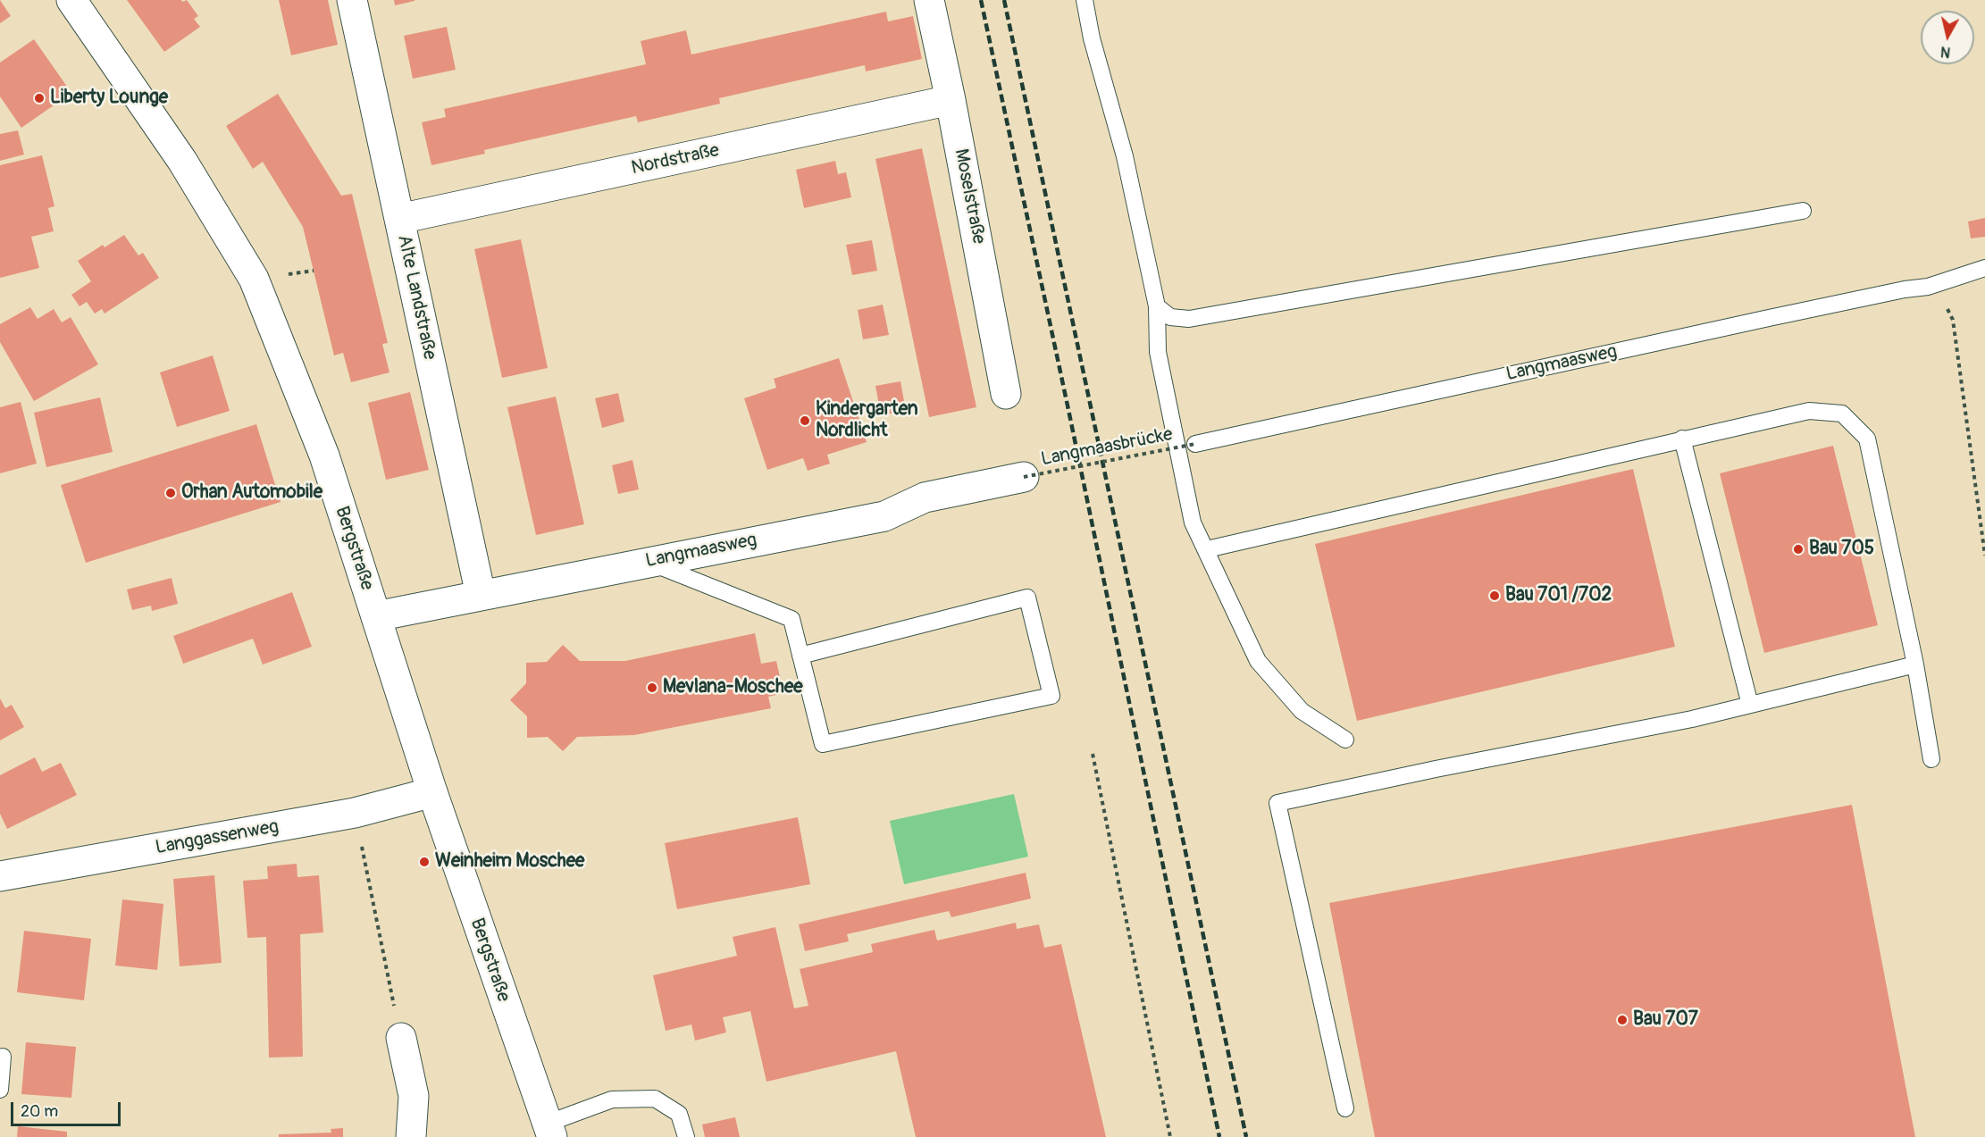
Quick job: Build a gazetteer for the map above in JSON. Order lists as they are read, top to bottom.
{
  "streets": {
    "street": [
      "Nordstraße",
      "Moselstraße",
      "Alte Landstraße",
      "Langmaasweg",
      "Bergstraße",
      "Langgassenweg"
    ],
    "path": ["Langmaasbrücke"]
  },
  "crossings": [
    ["Nordstraße", "Moselstraße"],
    ["Nordstraße", "Alte Landstraße"],
    ["Alte Landstraße", "Langmaasweg"],
    ["Langmaasweg", "Langmaasbrücke"],
    ["Langmaasweg", "Bergstraße"],
    ["Bergstraße", "Langgassenweg"]
  ],
  "places": [
    "Liberty Lounge",
    "Kindergarten Nordlicht",
    "Orhan Automobile",
    "Bau 705",
    "Bau 701 /702",
    "Mevlana-Moschee",
    "Weinheim Moschee",
    "Bau 707"
  ],
  "scale_bar": "20 m",
  "north": "bottom"
}
